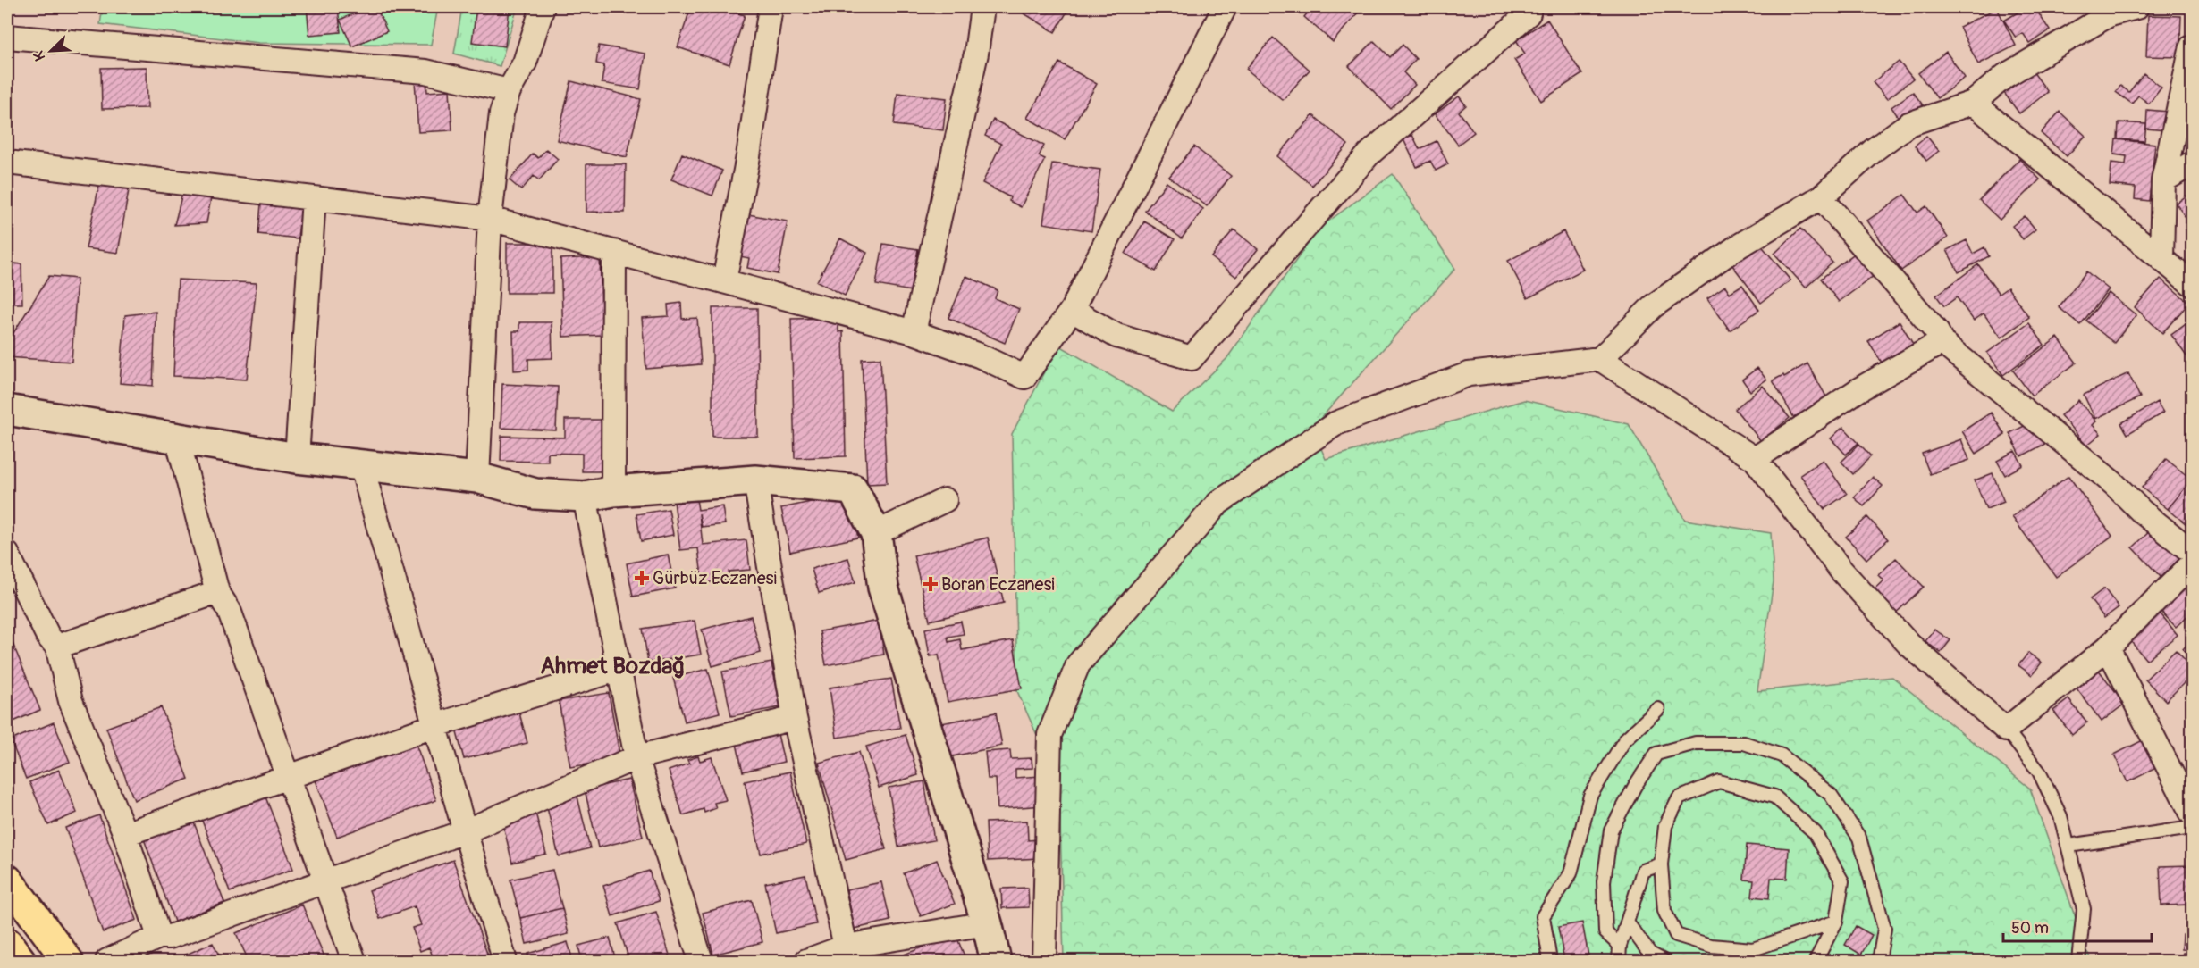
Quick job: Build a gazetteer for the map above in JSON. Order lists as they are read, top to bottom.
{
  "districts": ["Ahmet Bozdağ"],
  "places": {
    "health": ["Gürbüz Eczanesi", "Boran Eczanesi"]
  },
  "scale_bar": "50 m",
  "north": "bottom left"
}
